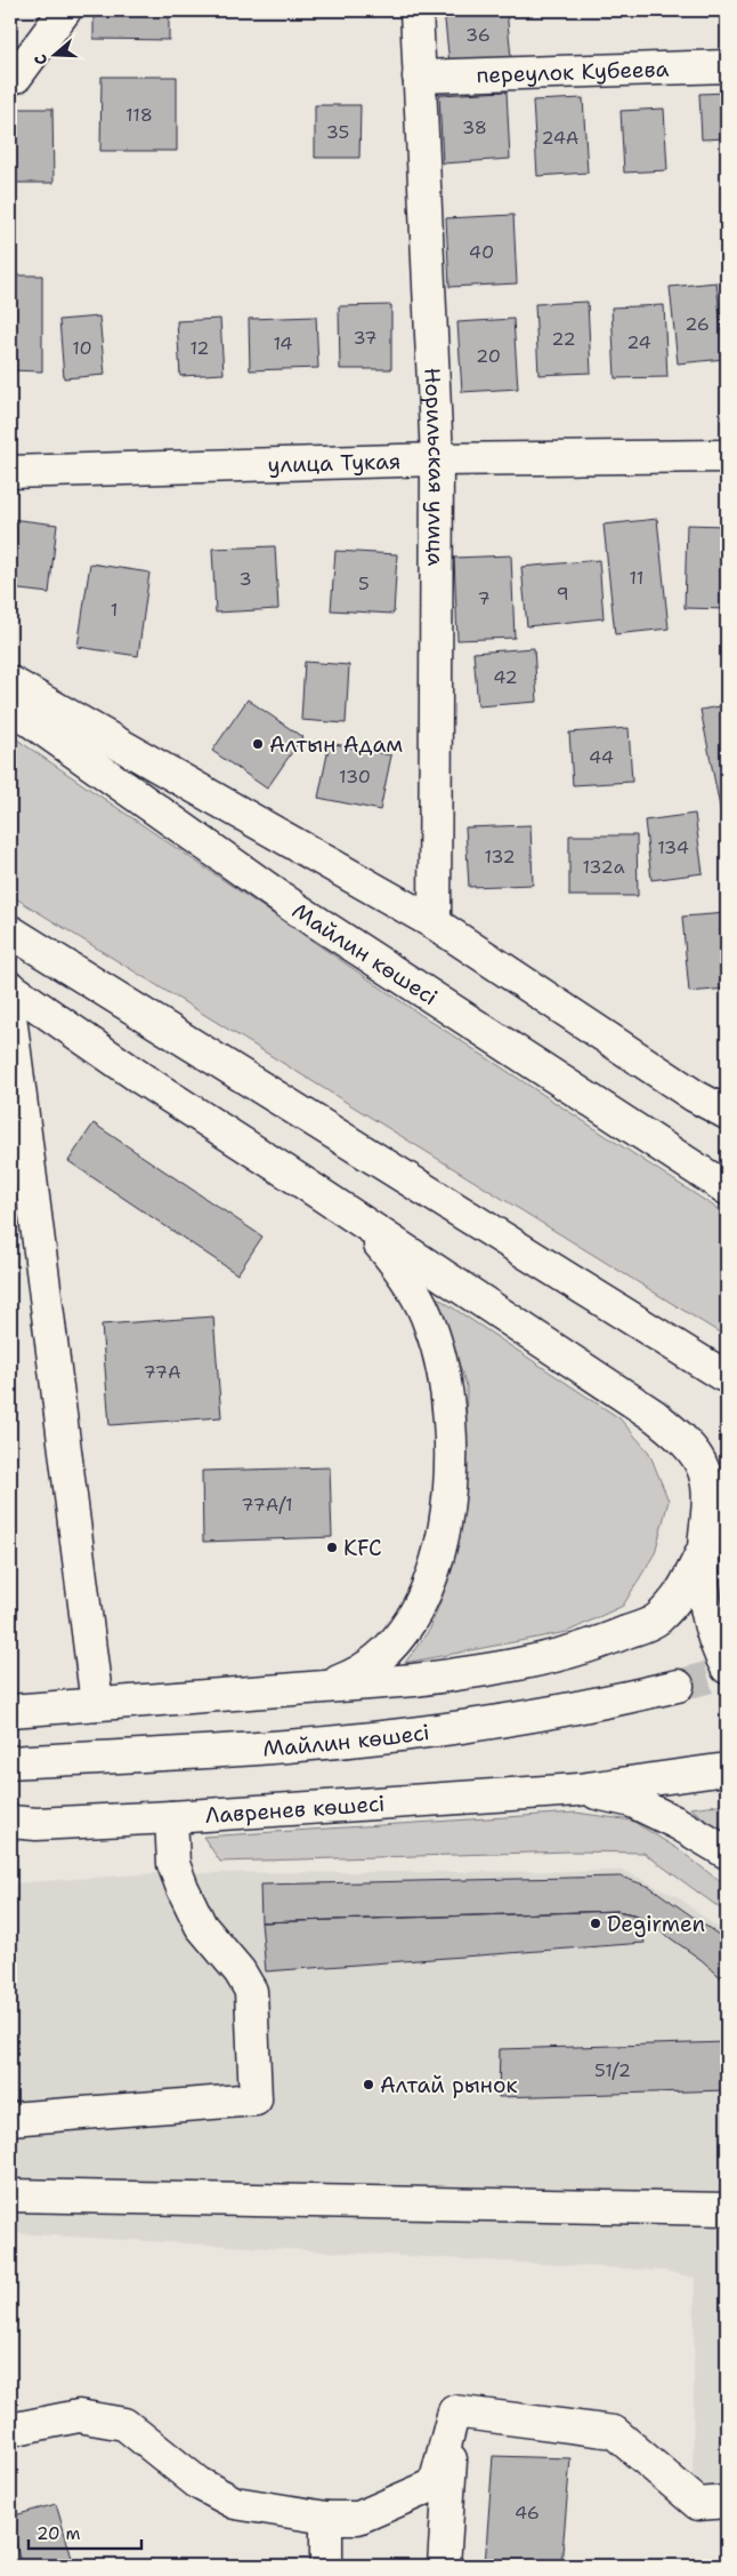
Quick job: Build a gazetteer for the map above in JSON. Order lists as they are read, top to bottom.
{
  "streets": {
    "main road": [
      "переулок Кубеева",
      "улица Тукая",
      "Норильская улица",
      "Майлин көшесі",
      "Лавренев көшесі"
    ]
  },
  "crossings": [
    ["переулок Кубеева", "Норильская улица"],
    ["улица Тукая", "Норильская улица"]
  ],
  "places": [
    "Алтын Адам",
    "KFC",
    "Degirmen",
    "Алтай рынок"
  ],
  "house_numbers": [
    "36",
    "118",
    "38",
    "35",
    "24А",
    "40",
    "26",
    "37",
    "22",
    "24",
    "14",
    "10",
    "12",
    "20",
    "11",
    "3",
    "5",
    "9",
    "7",
    "1",
    "42",
    "44",
    "130",
    "134",
    "132",
    "132а",
    "77А",
    "77А/1",
    "51/2",
    "46"
  ],
  "scale_bar": "20 m",
  "north": "left"
}
